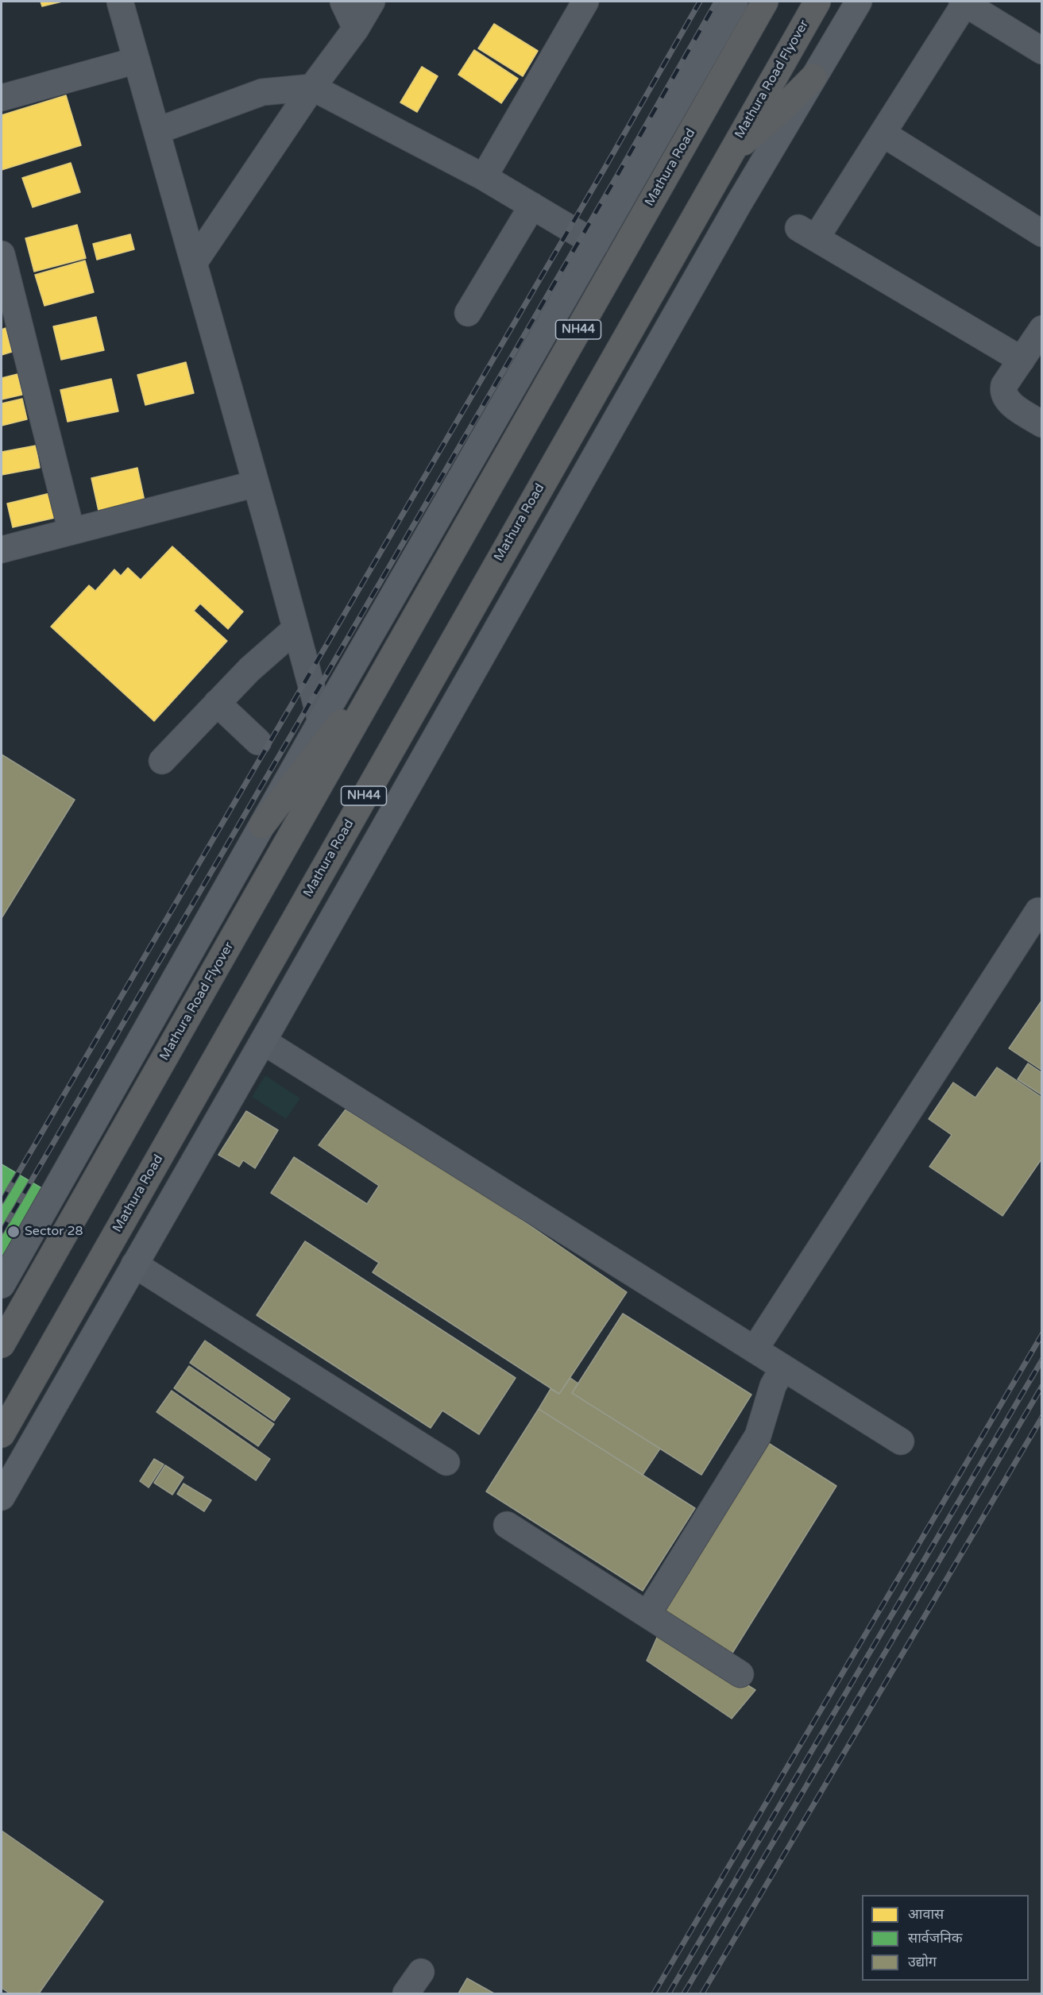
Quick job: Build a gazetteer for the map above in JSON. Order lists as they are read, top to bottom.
{
  "streets": {
    "highway": ["Mathura Road Flyover", "Mathura Road", "NH44"]
  },
  "crossings": [
    ["Mathura Road Flyover", "Mathura Road"]
  ],
  "places": ["Sector 28"],
  "legend": ["आवास", "सार्वजनिक", "उद्योग"]
}
